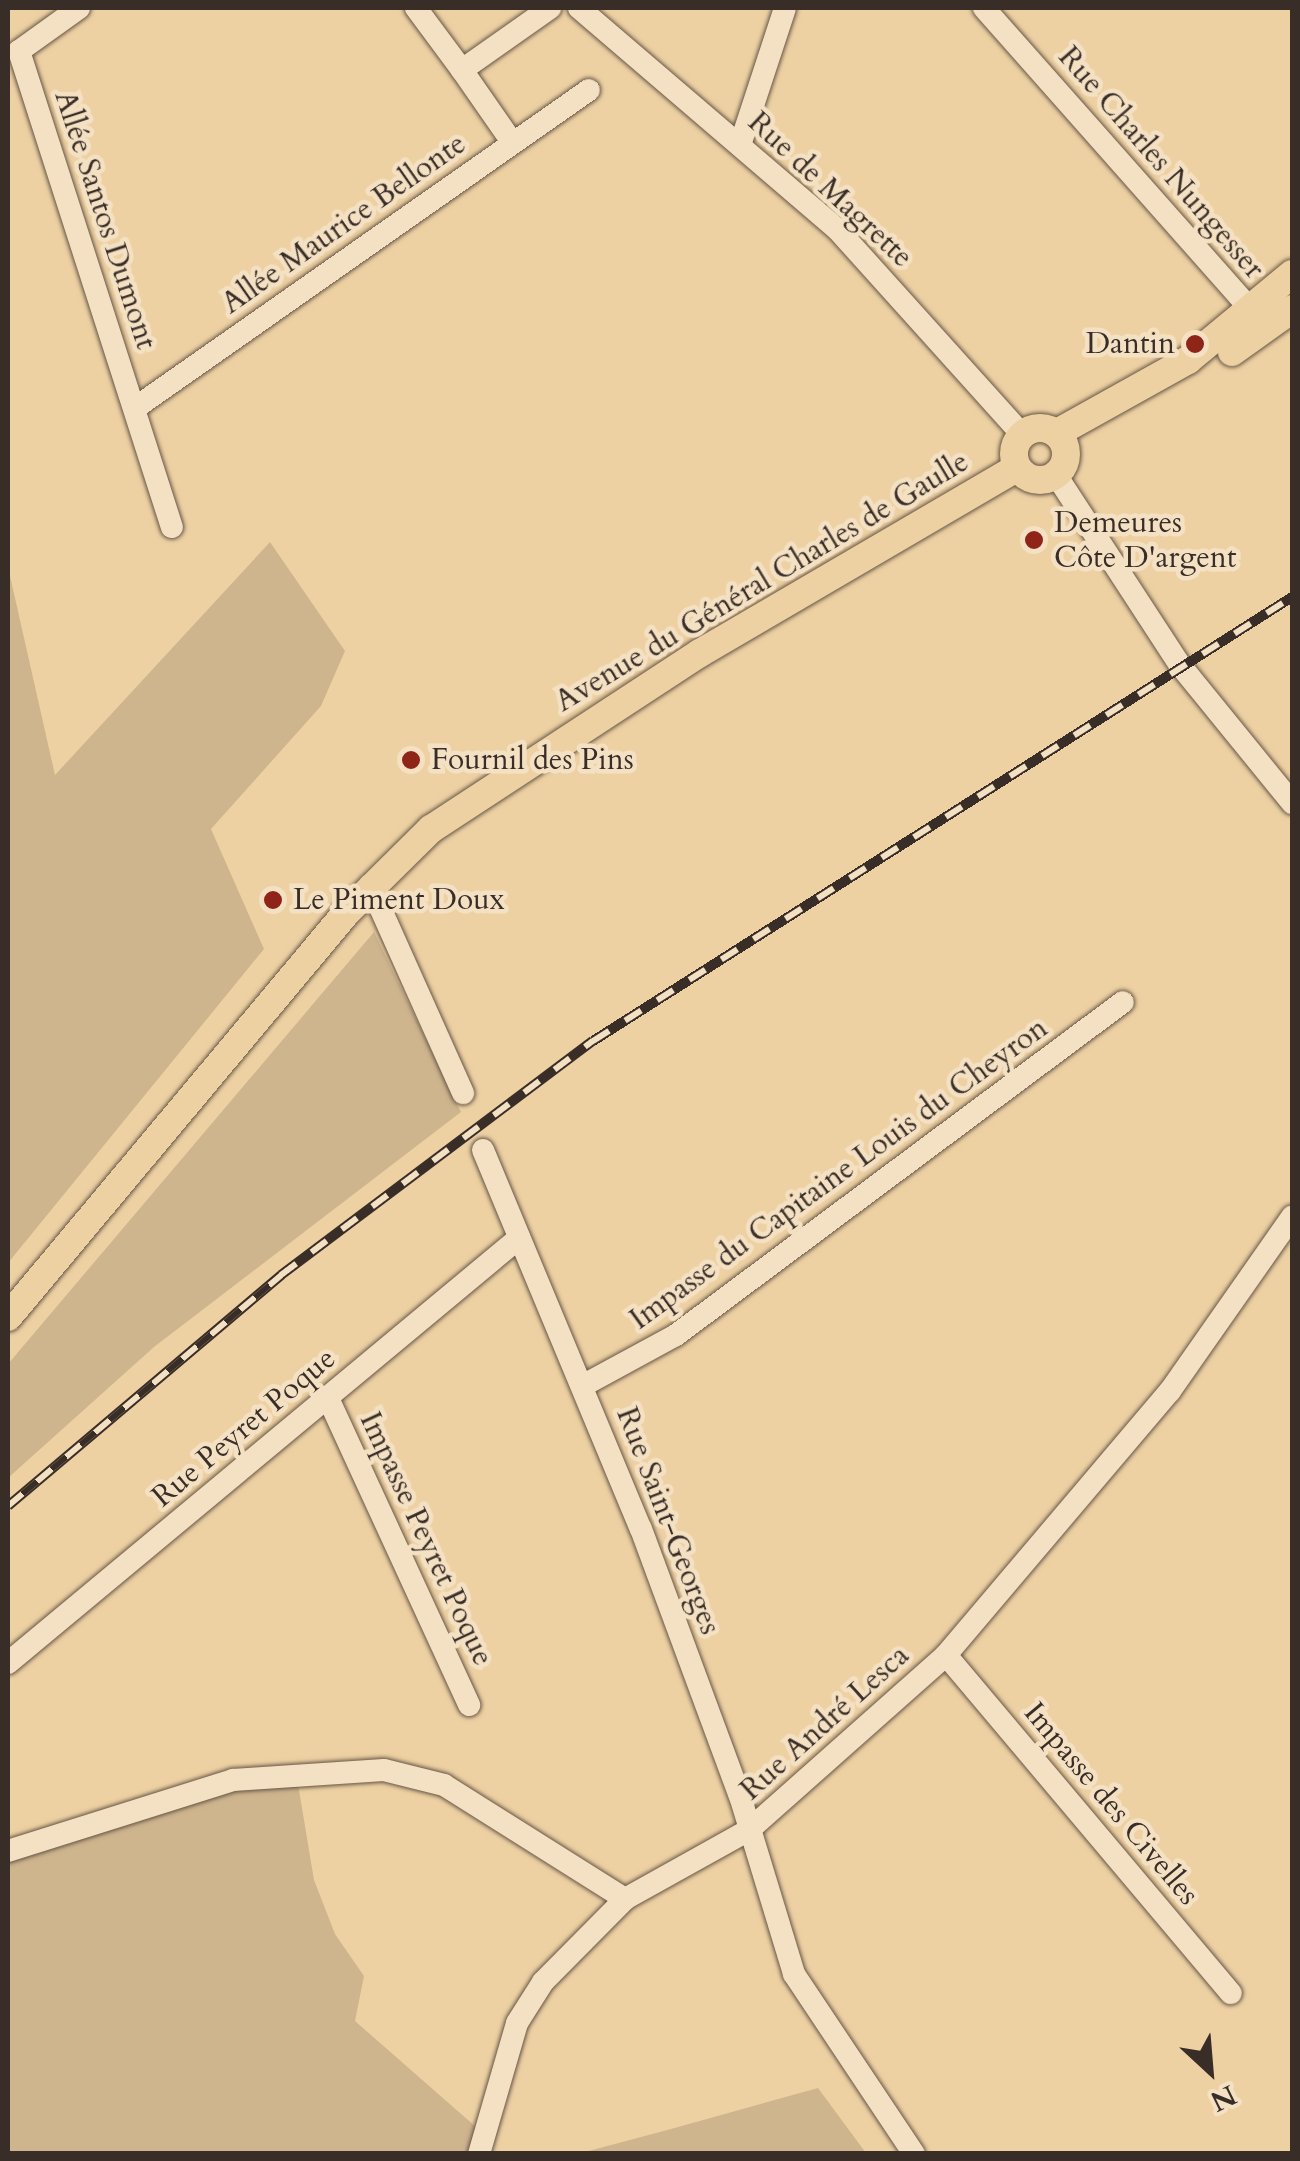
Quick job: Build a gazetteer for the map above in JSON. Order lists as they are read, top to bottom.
{
  "streets": {
    "main road": ["Avenue du Général Charles de Gaulle"],
    "street": [
      "Rue Charles Nungesser",
      "Rue de Magrette",
      "Allée Santos Dumont",
      "Allée Maurice Bellonte",
      "Impasse du Capitaine Louis du Cheyron",
      "Rue Peyret Poque",
      "Rue Saint-Georges",
      "Impasse Peyret Poque",
      "Rue André Lesca",
      "Impasse des Civelles"
    ]
  },
  "crossings": [
    ["Allée Santos Dumont", "Allée Maurice Bellonte"],
    ["Impasse du Capitaine Louis du Cheyron", "Rue Saint-Georges"],
    ["Rue Peyret Poque", "Rue Saint-Georges"],
    ["Rue Peyret Poque", "Impasse Peyret Poque"],
    ["Rue Saint-Georges", "Rue André Lesca"],
    ["Rue André Lesca", "Impasse des Civelles"]
  ],
  "places": [
    "Dantin",
    "Demeures Côte D'argent",
    "Fournil des Pins",
    "Le Piment Doux"
  ],
  "north": "bottom right"
}
